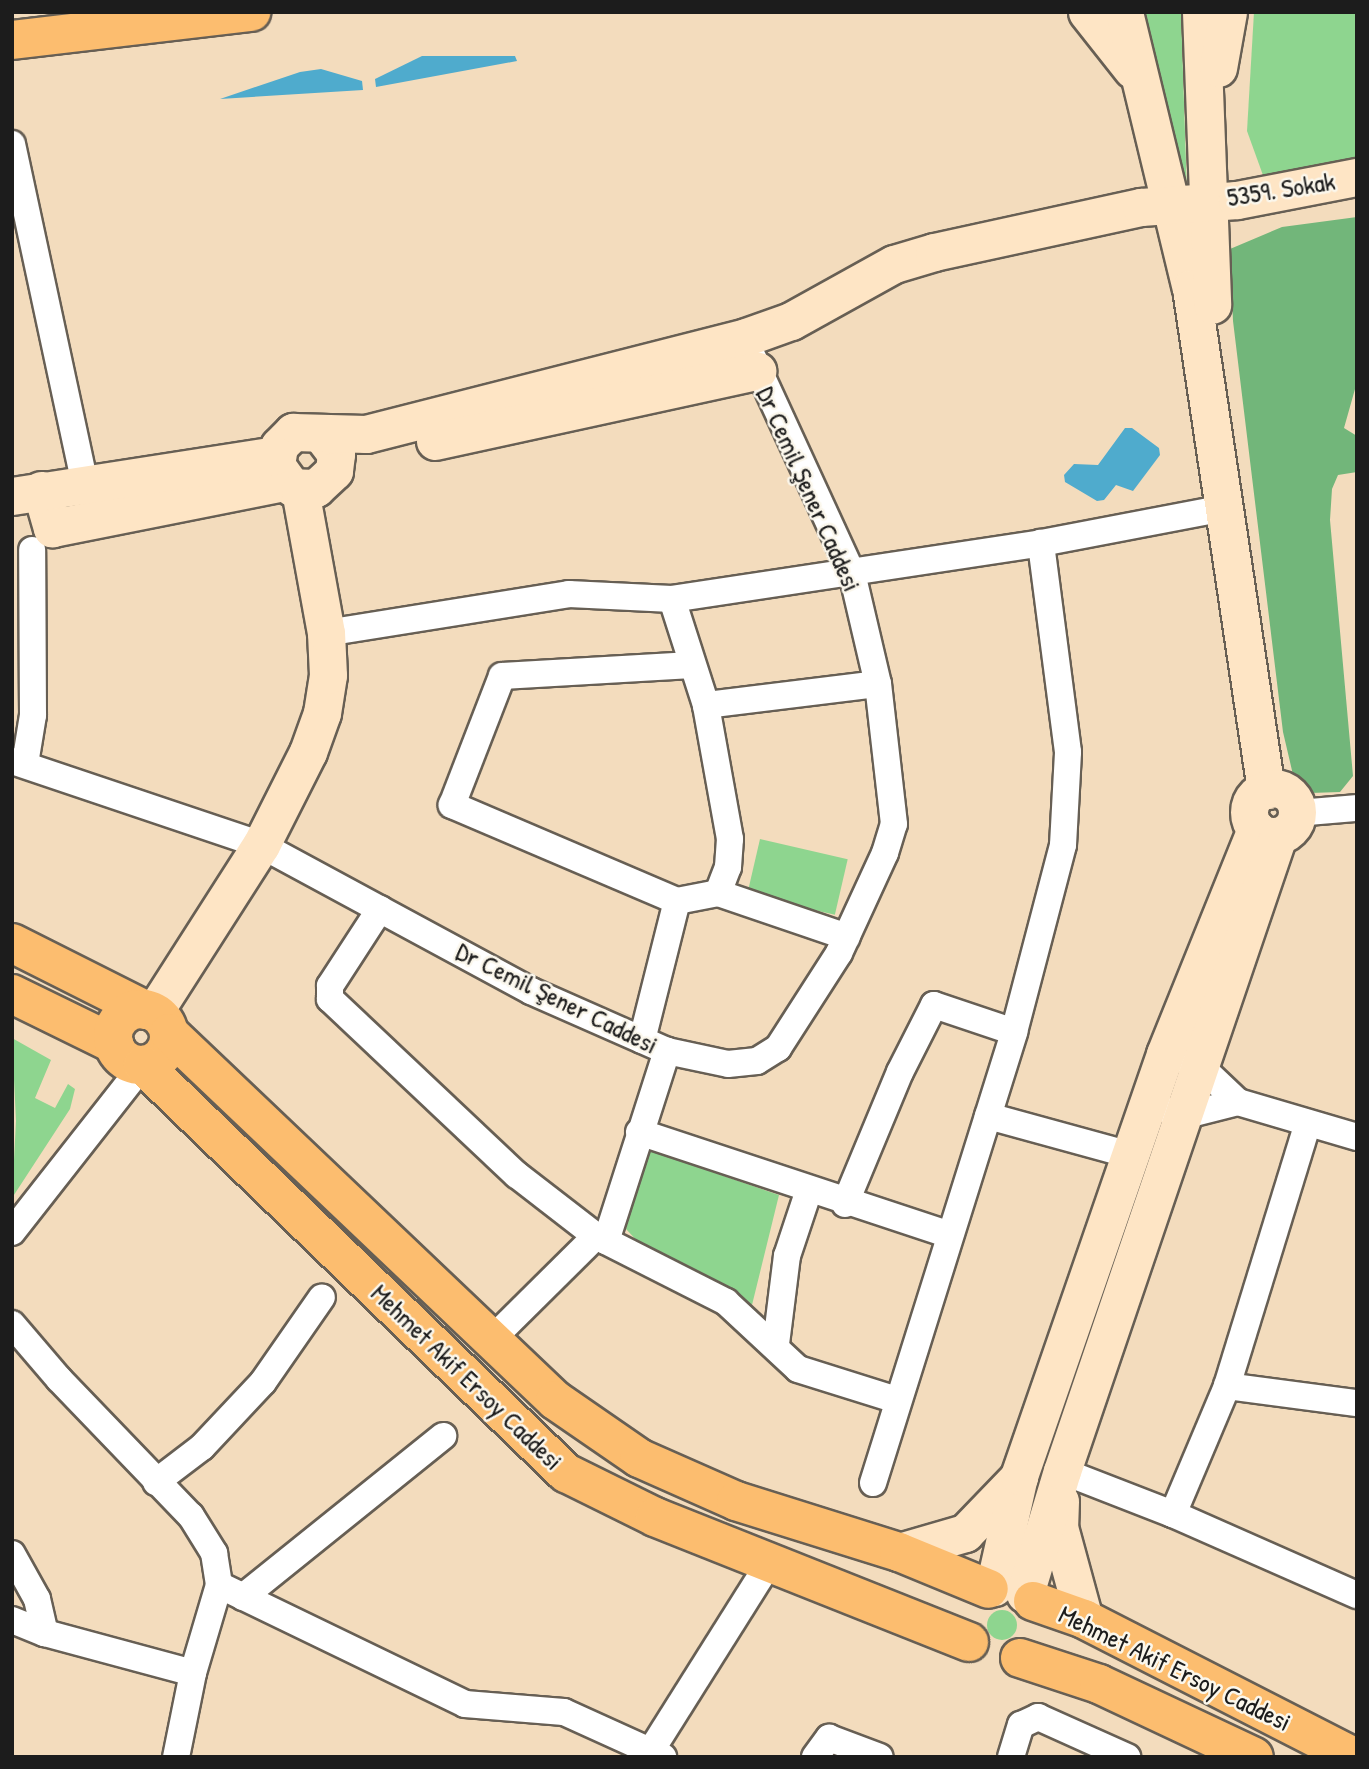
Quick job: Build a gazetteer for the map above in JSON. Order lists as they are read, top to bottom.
{
  "streets": {
    "main road": ["Mehmet Akif Ersoy Caddesi"],
    "street": ["5359. Sokak", "Dr Cemil Şener Caddesi"]
  }
}
